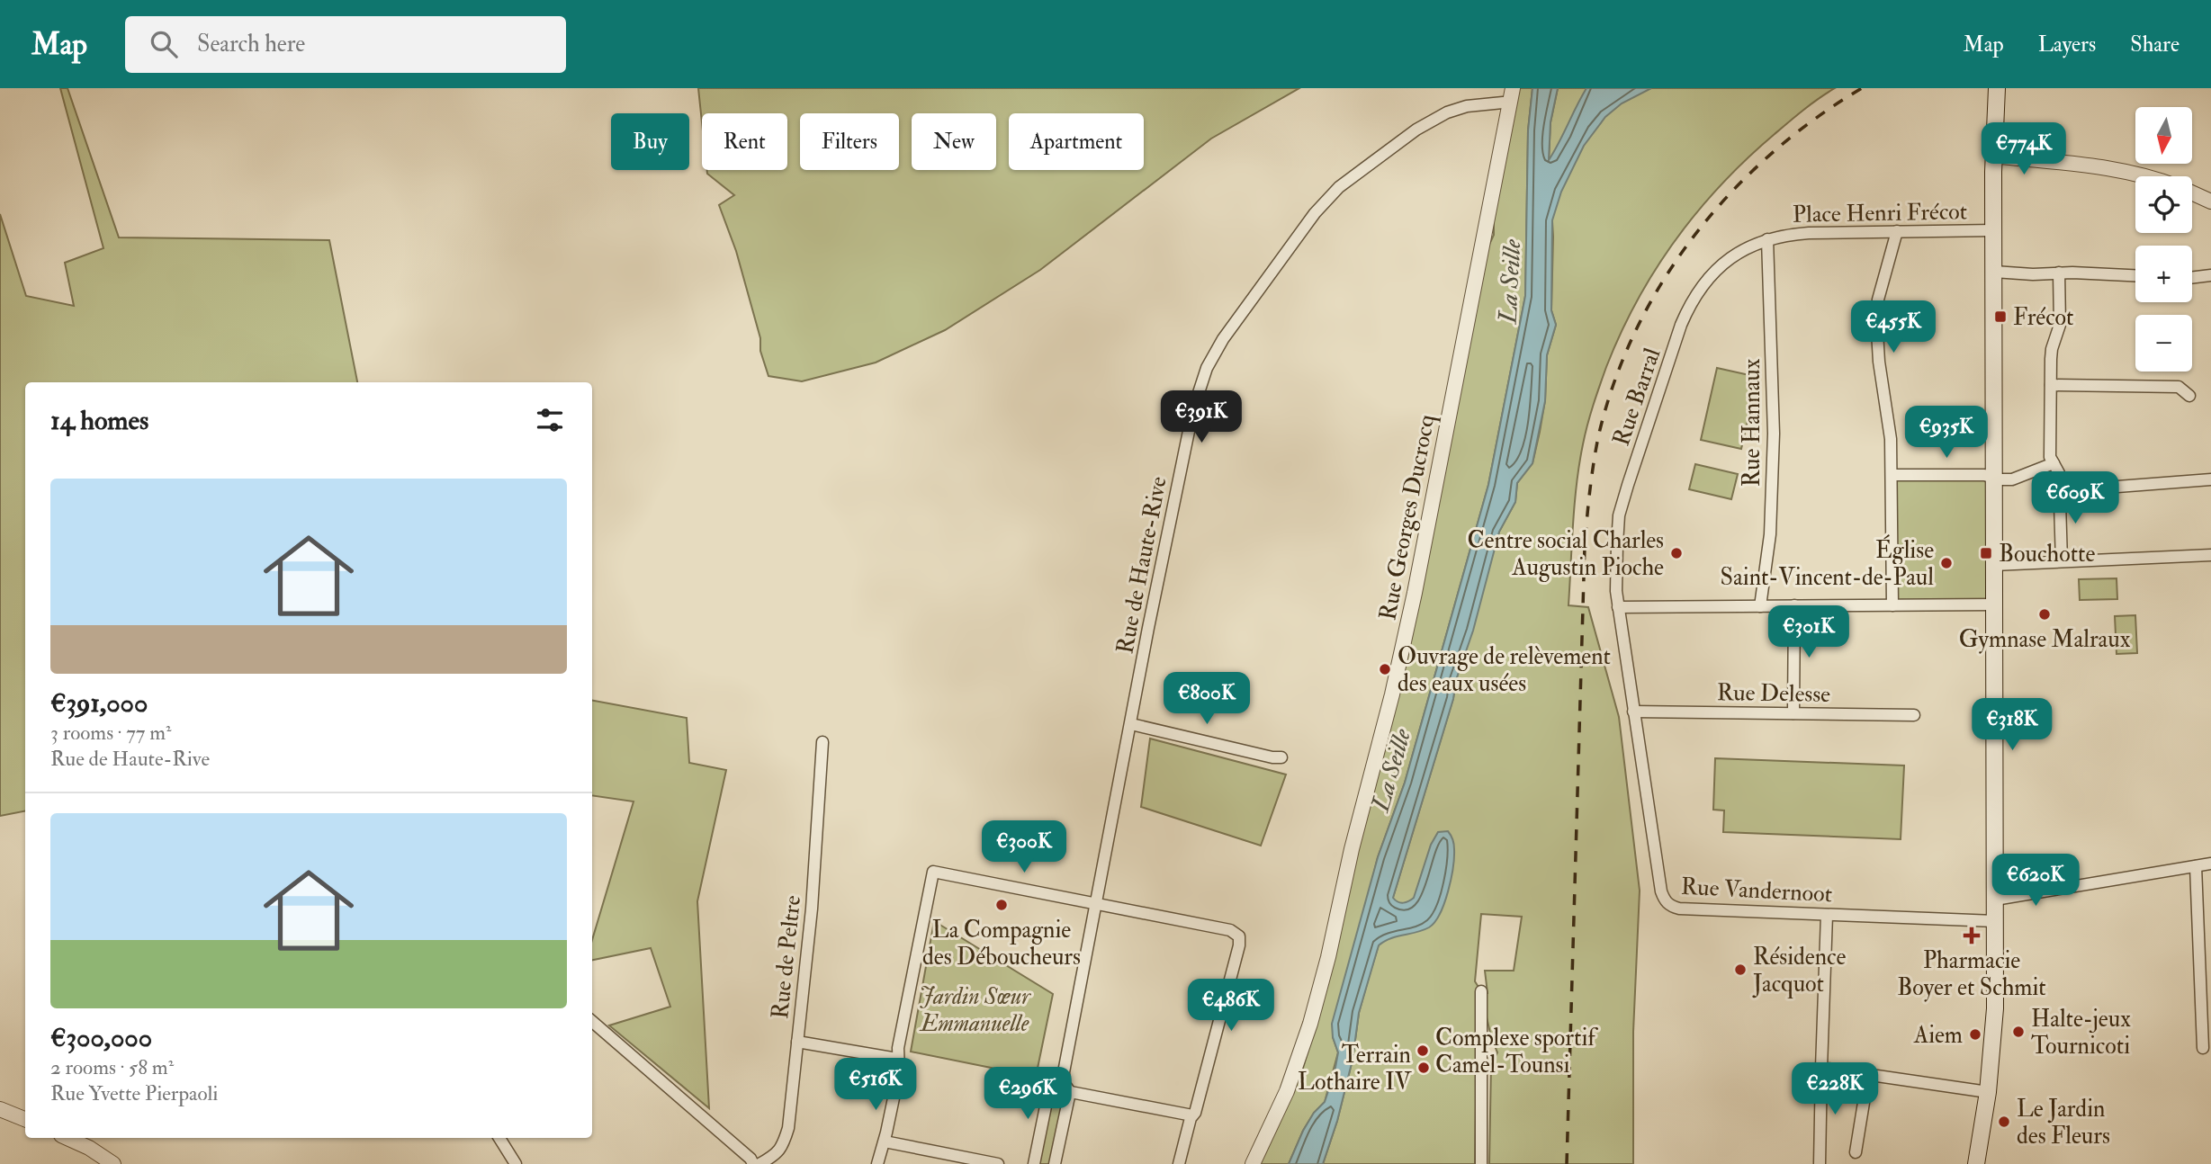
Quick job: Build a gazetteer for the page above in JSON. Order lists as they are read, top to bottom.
{
  "streets": {
    "street": [
      "Place Henri Frécot",
      "Rue Barral",
      "Rue Hannaux",
      "Rue Georges Ducrocq",
      "Rue de Haute-Rive",
      "Rue Delesse",
      "Rue Vandernoot",
      "Rue de Peltre"
    ]
  },
  "crossings": [
    ["Place Henri Frécot", "Rue Barral"],
    ["Place Henri Frécot", "Rue Hannaux"],
    ["Rue Barral", "Rue Hannaux"],
    ["Rue Barral", "Rue Vandernoot"],
    ["Rue Georges Ducrocq", "Rue de Haute-Rive"],
    ["Rue Delesse", "Rue Vandernoot"]
  ],
  "water": ["La Seille"],
  "parks": ["Jardin Sœur Emmanuelle"],
  "places": {
    "transit": ["Frécot", "Bouchotte"],
    "other": [
      "Centre social Charles Augustin Pioche",
      "Église Saint-Vincent-de-Paul",
      "Gymnase Malraux",
      "Ouvrage de relèvement des eaux usées",
      "La Compagnie des Déboucheurs",
      "Résidence Jacquot",
      "Halte-jeux Tournicoti",
      "Aiem",
      "Complexe sportif Camel-Tounsi",
      "Terrain Lothaire IV",
      "Le Jardin des Fleurs"
    ],
    "health": ["Pharmacie Boyer et Schmit"]
  },
  "north": "bottom",
  "page": {
    "header": "Map",
    "search": "Search here",
    "nav": ["Map", "Layers", "Share"],
    "map_buttons": ["+", "−"],
    "chip": [
      "Buy",
      "Rent",
      "Filters",
      "New",
      "Apartment"
    ],
    "price": [
      "€774K",
      "€455K",
      "€391K",
      "€935K",
      "€609K",
      "€301K",
      "€800K",
      "€318K",
      "€300K",
      "€620K",
      "€486K",
      "€516K",
      "€228K",
      "€296K"
    ],
    "heading": "14 homes",
    "list": [
      {
        "name": "€391,000",
        "note": "3 rooms · 77 m² · Rue de Haute-Rive"
      },
      {
        "name": "€300,000",
        "note": "2 rooms · 58 m² · Rue Yvette Pierpaoli"
      }
    ]
  }
}
